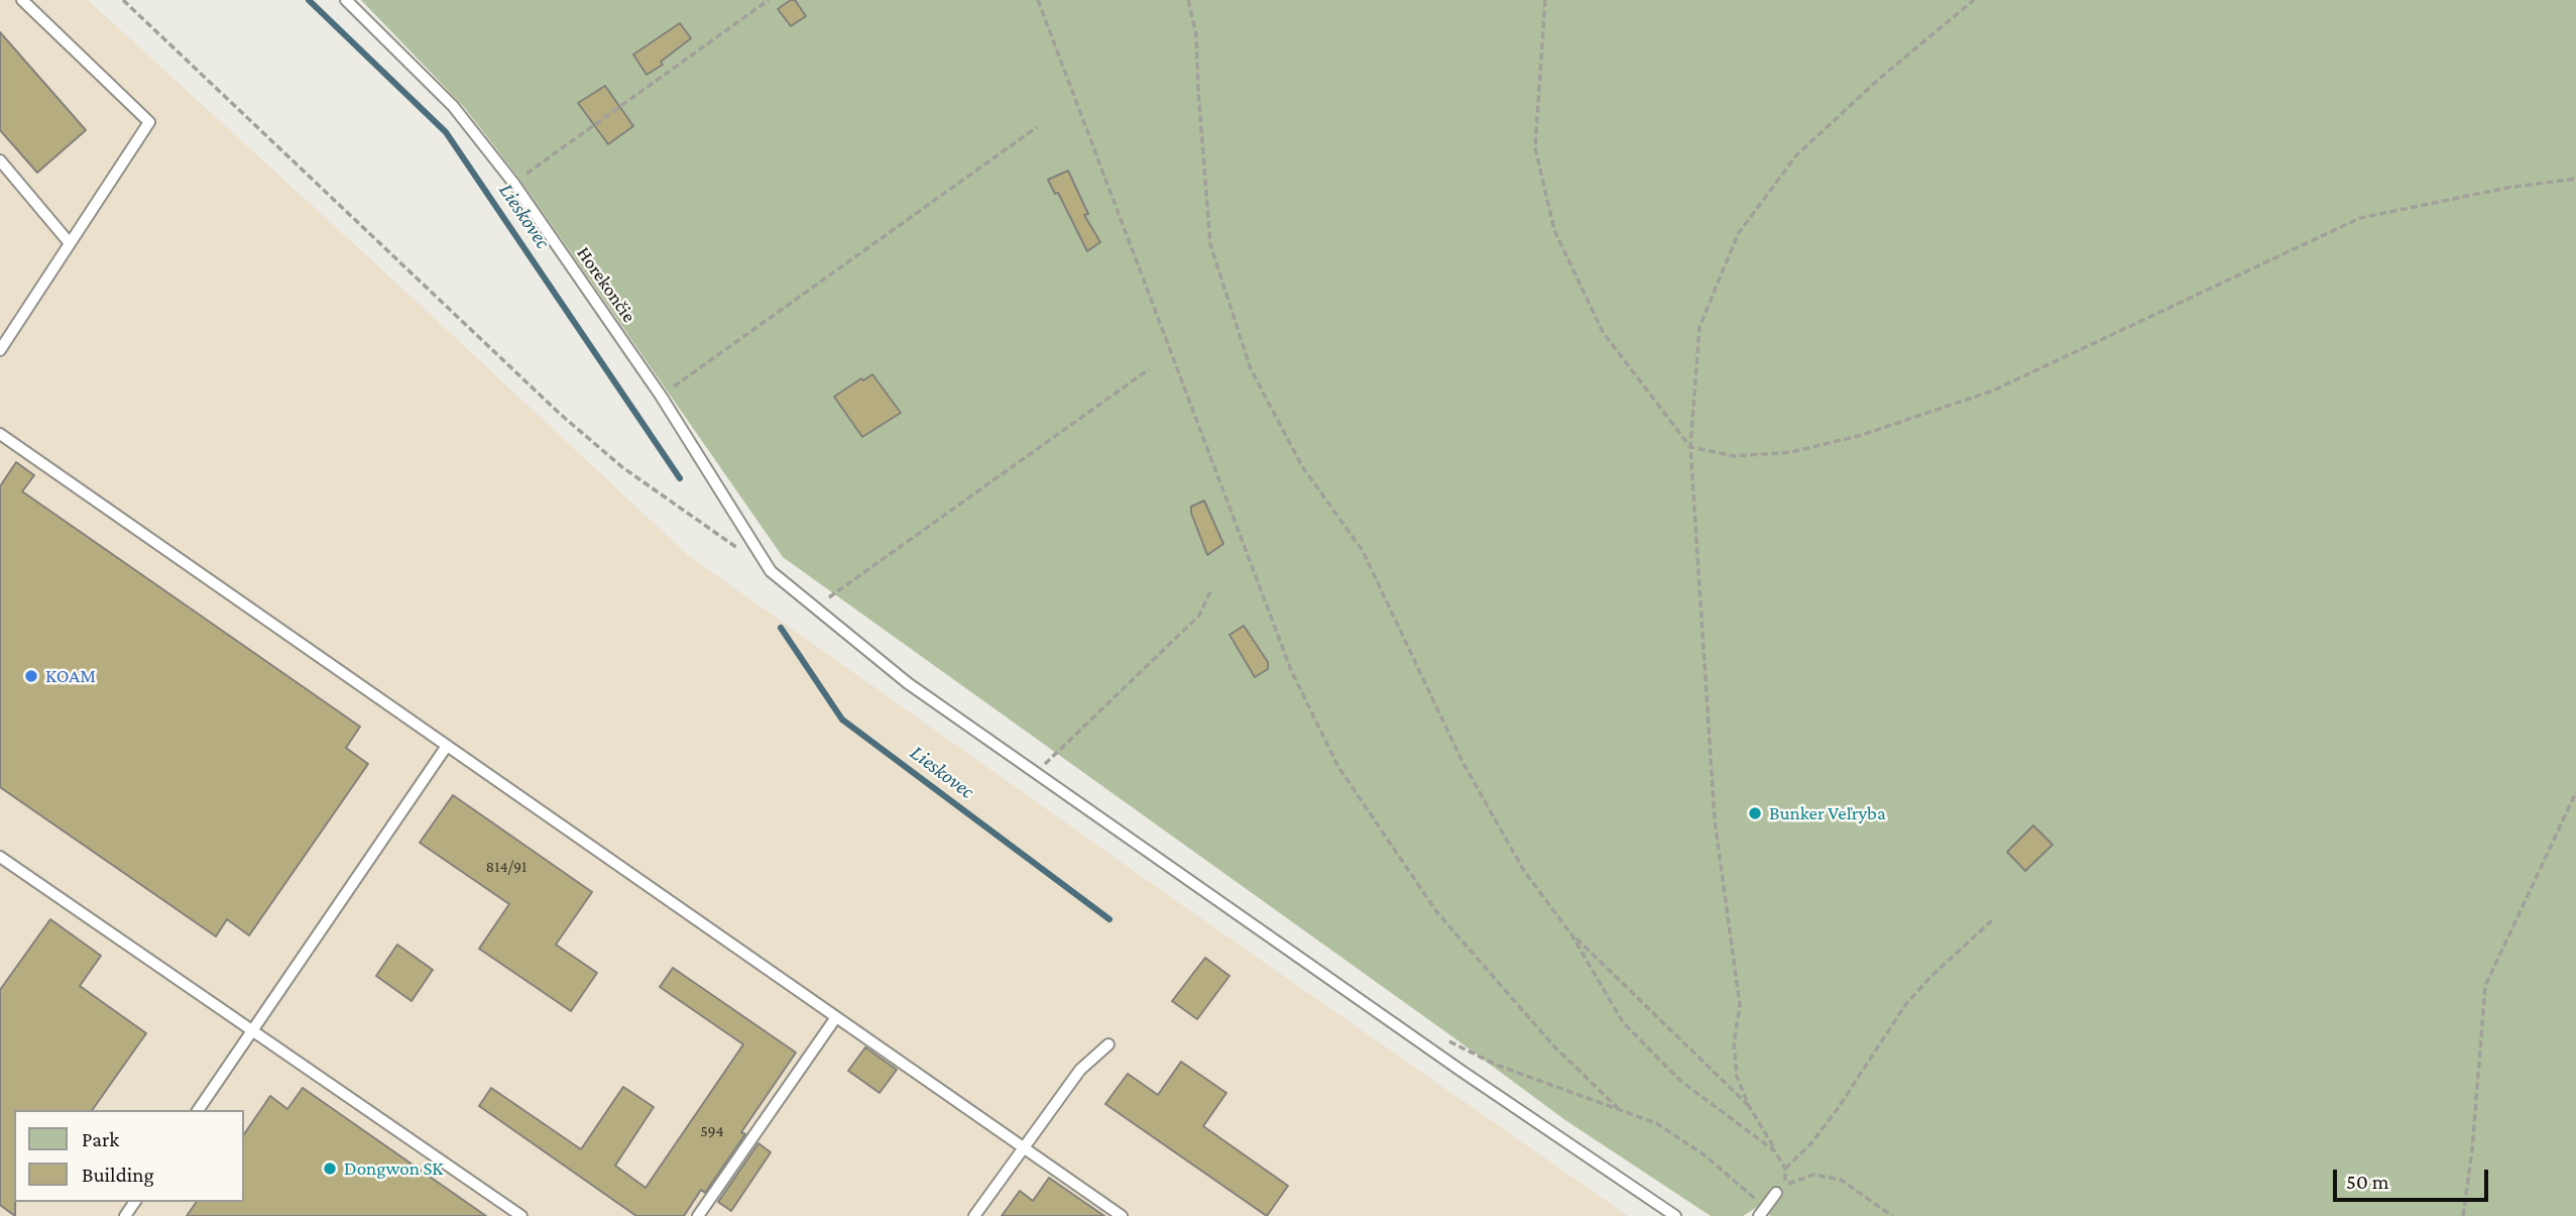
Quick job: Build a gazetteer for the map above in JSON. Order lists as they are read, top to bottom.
{
  "streets": {
    "lane": ["Horekončie"]
  },
  "water": ["Lieskovec"],
  "places": ["KOAM", "Bunker Veľryba", "Dongwon SK"],
  "house_numbers": ["814/91", "594"],
  "legend": ["Park", "Building"],
  "scale_bar": "50 m"
}
